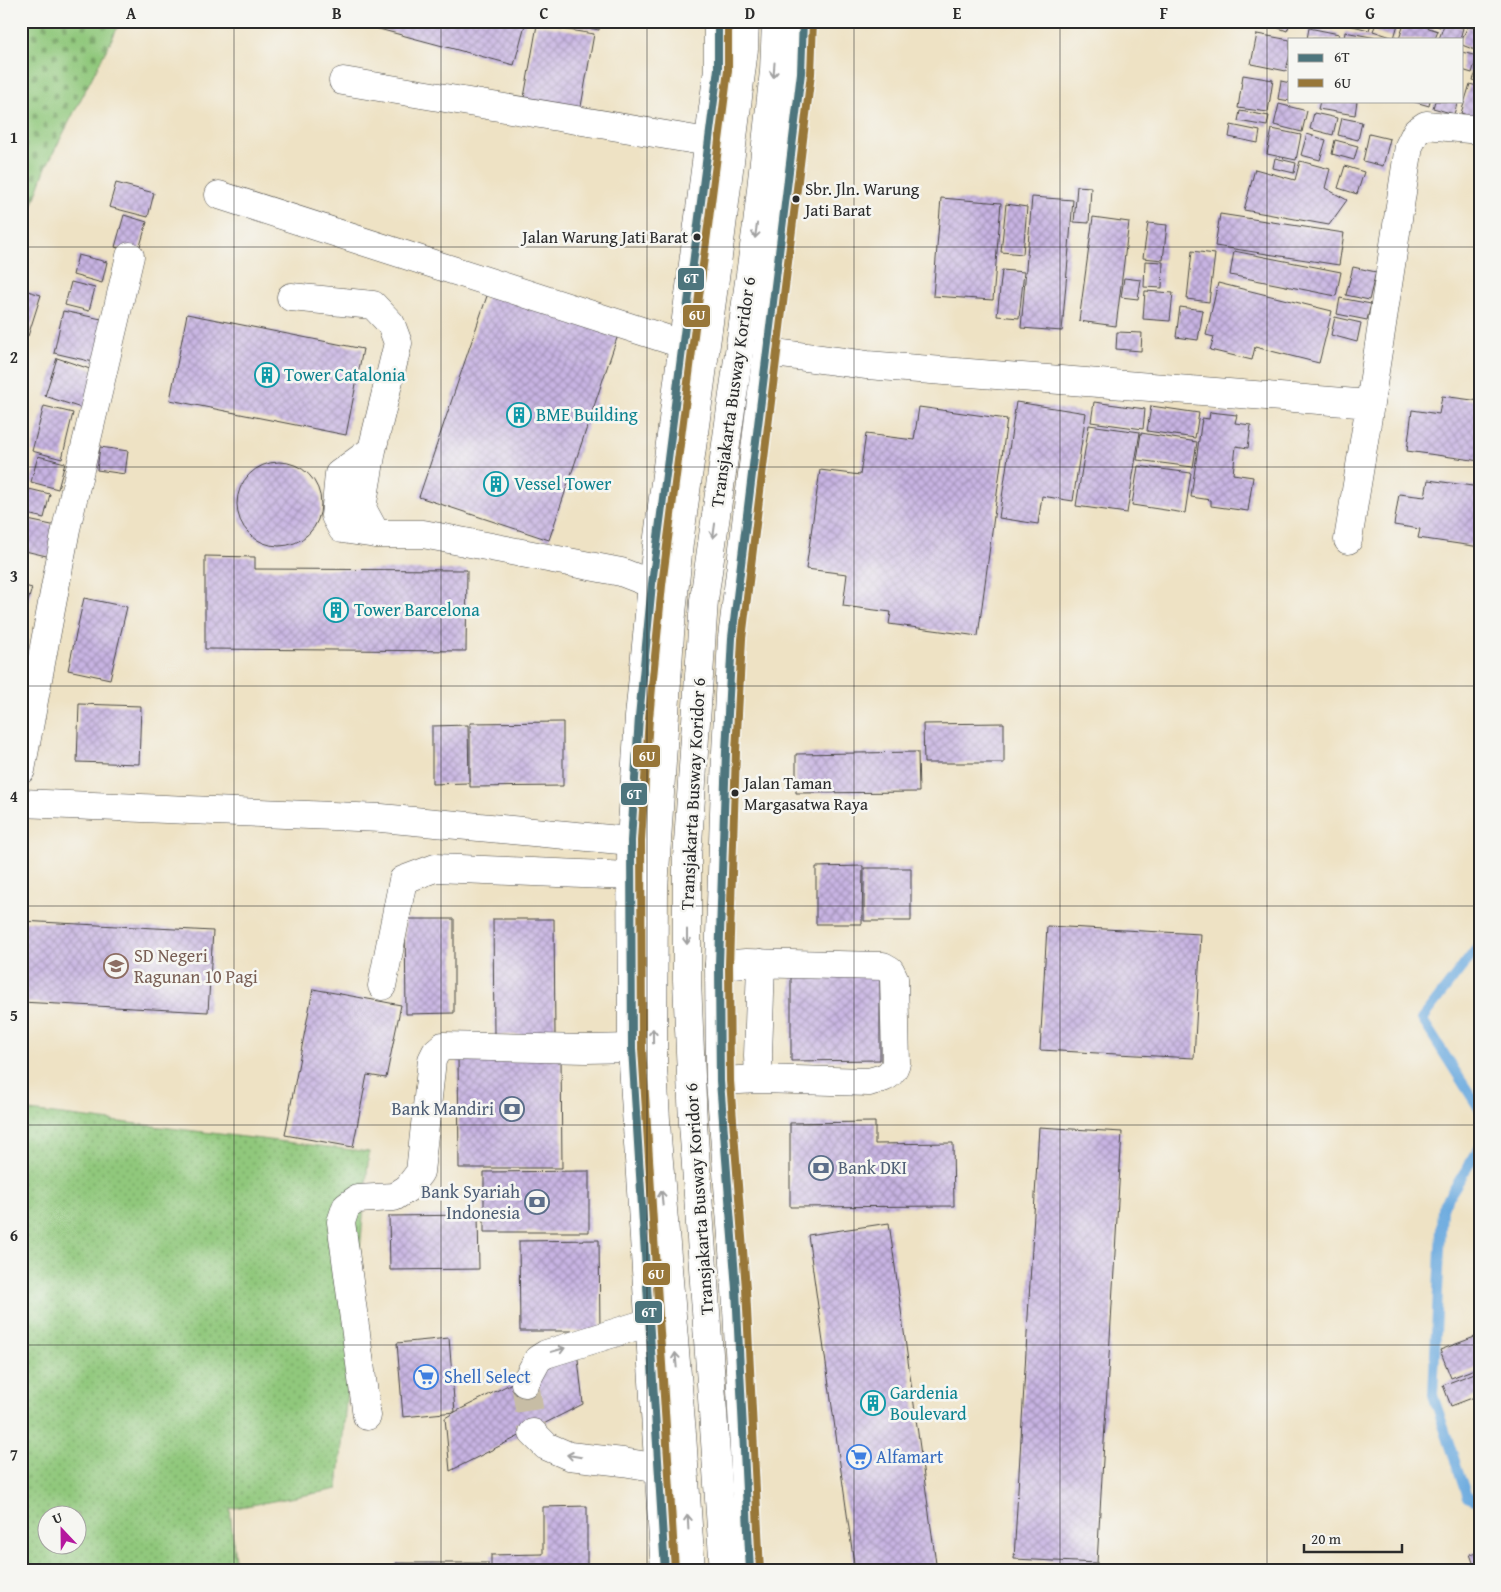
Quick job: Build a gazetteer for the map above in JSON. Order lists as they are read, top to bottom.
{
  "streets": {
    "main road": ["Transjakarta Busway Koridor 6"]
  },
  "places": {
    "other": ["Sbr. Jln. Warung Jati Barat", "Jalan Warung Jati Barat", "Jalan Taman Margasatwa Raya"],
    "building": [
      "Tower Catalonia",
      "BME Building",
      "Vessel Tower",
      "Tower Barcelona",
      "Gardenia Boulevard"
    ],
    "school or university": ["SD Negeri Ragunan 10 Pagi"],
    "bank": ["Bank Mandiri", "Bank DKI", "Bank Syariah Indonesia"],
    "supermarket": ["Shell Select", "Alfamart"]
  },
  "lines": ["transit line 6T", "transit line 6U"],
  "legend": ["6T", "6U"],
  "scale_bar": "20 m",
  "north": "top",
  "grid": {
    "columns": [
      "A",
      "B",
      "C",
      "D",
      "E",
      "F",
      "G"
    ],
    "rows": [
      "1",
      "2",
      "3",
      "4",
      "5",
      "6",
      "7"
    ]
  }
}
